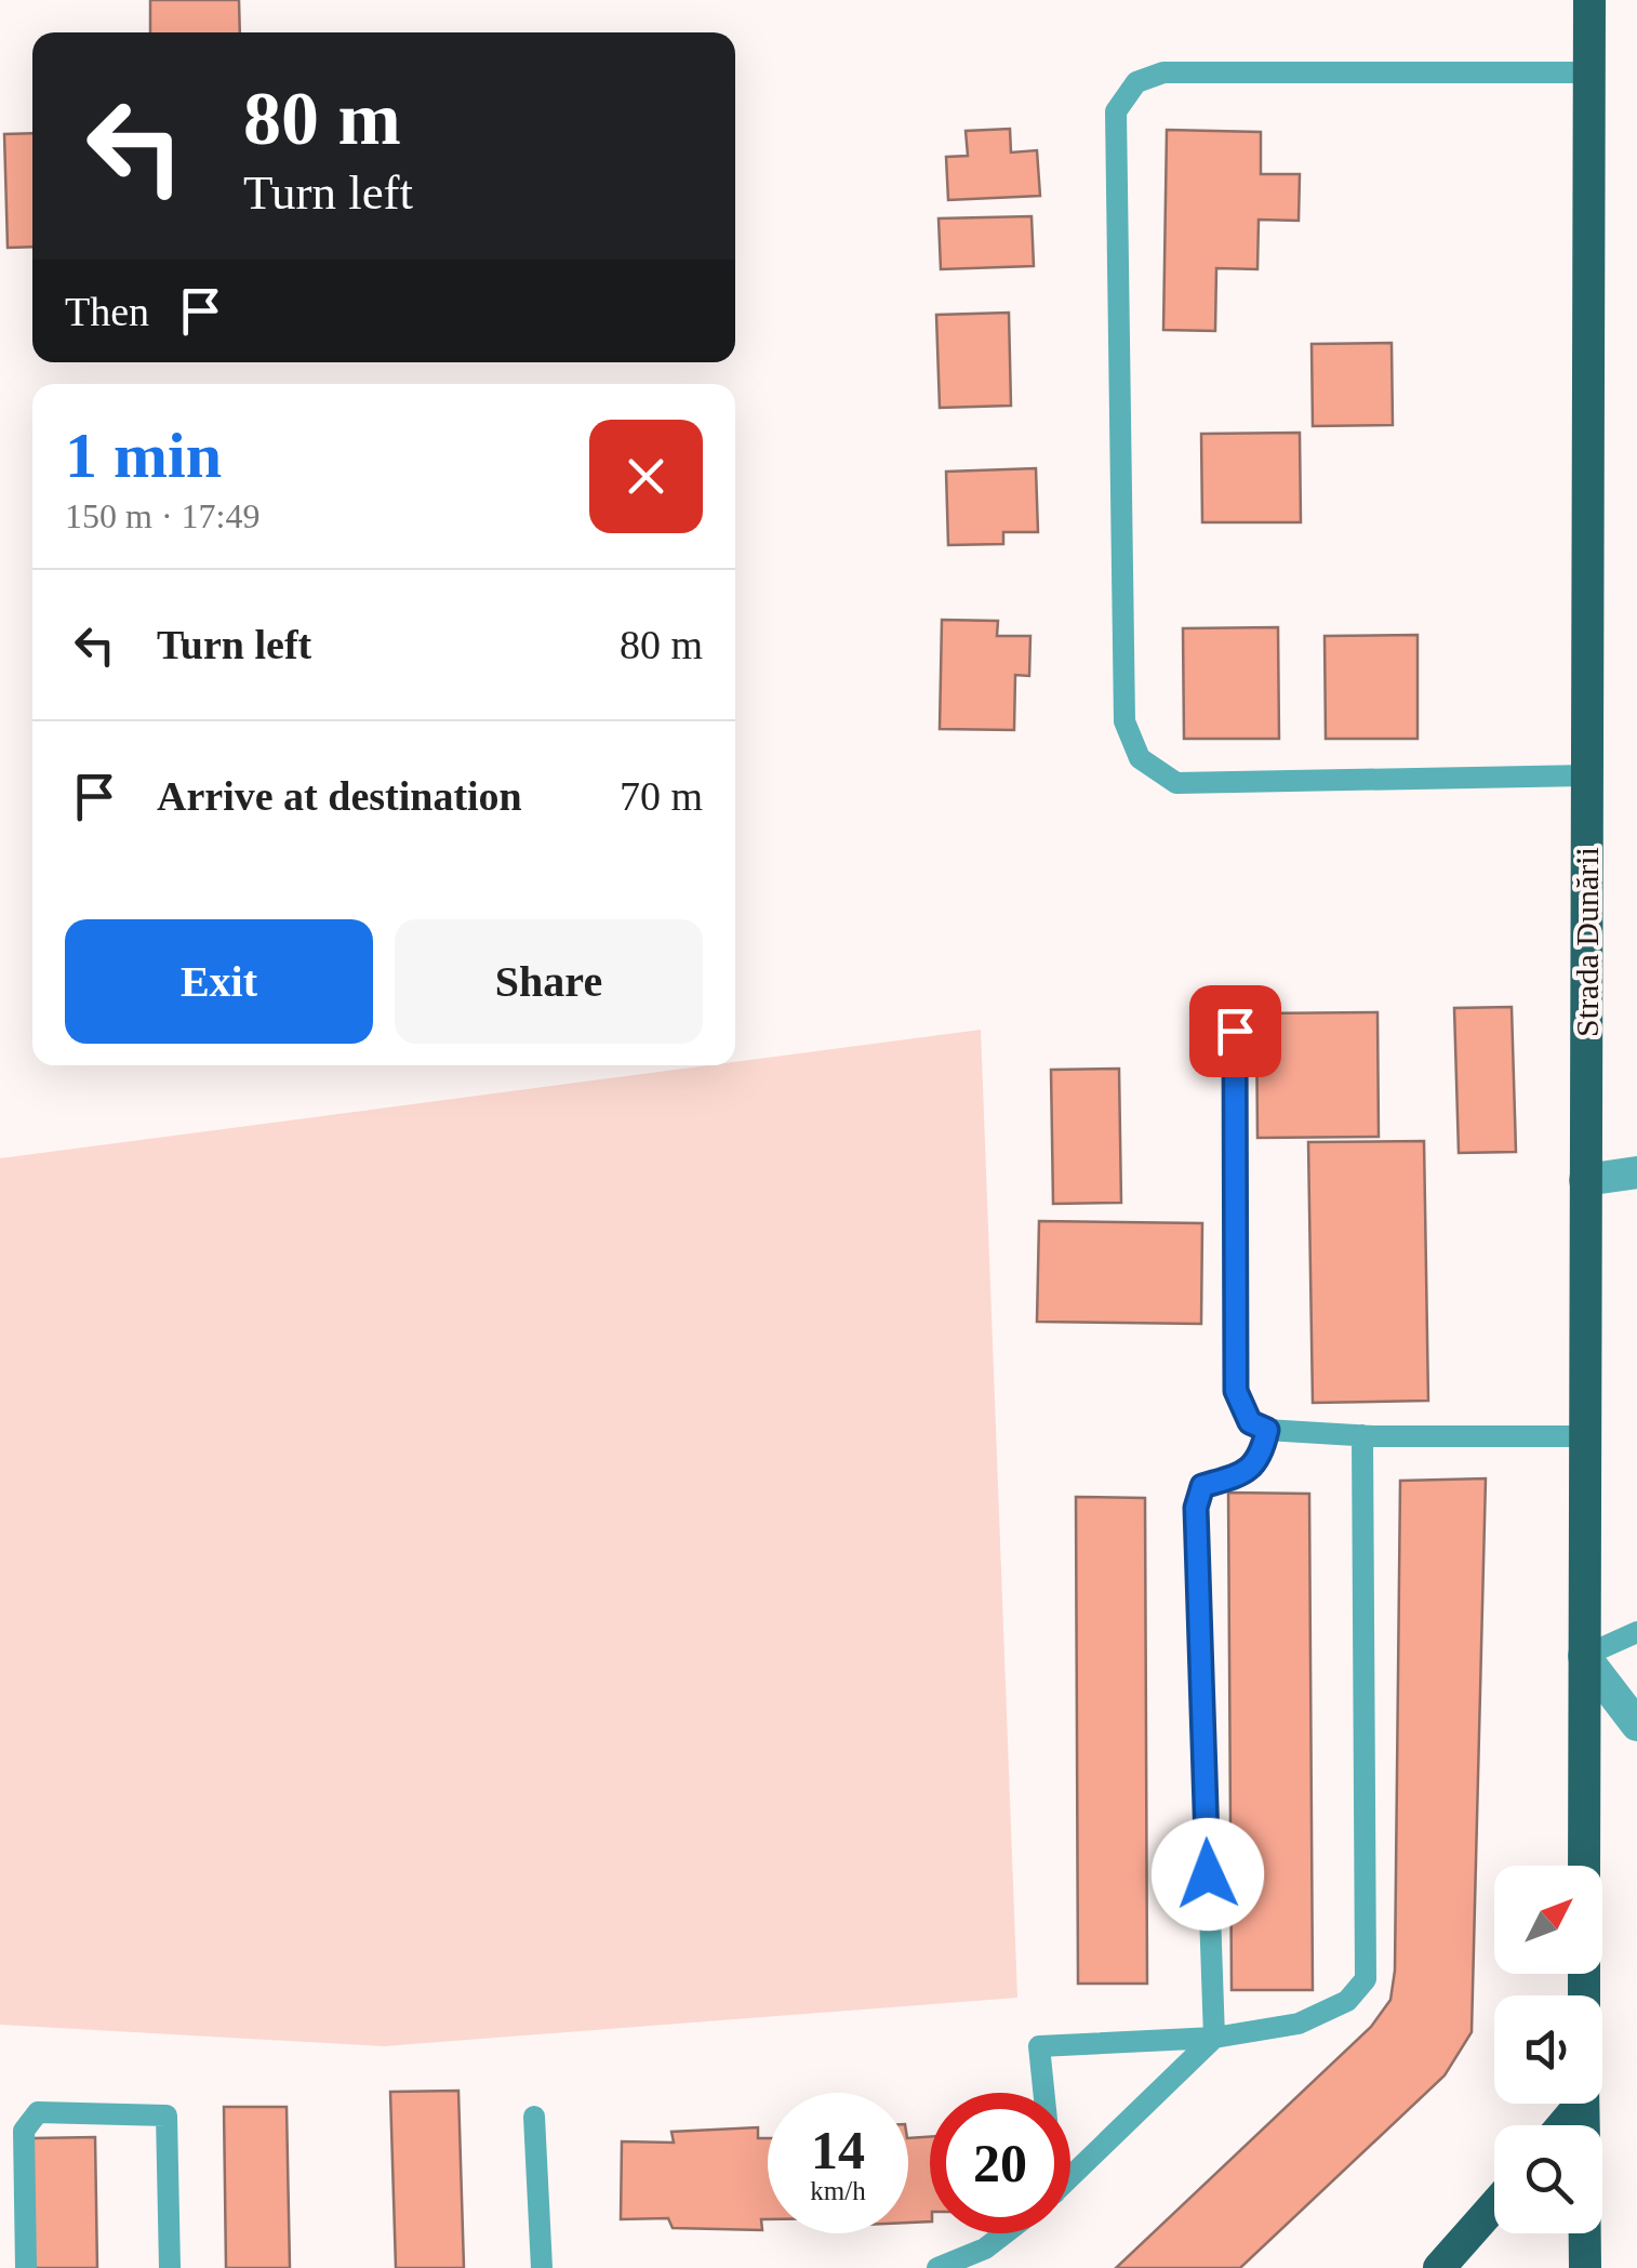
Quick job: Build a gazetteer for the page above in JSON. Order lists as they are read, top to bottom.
{
  "streets": {
    "main road": ["Strada Dunării"]
  },
  "north": "top right",
  "page": {
    "turn": ["80 m", "Turn left"],
    "then": "Then",
    "heading": ["1 min", "150 m · 17:49"],
    "list": [
      {
        "name": "Turn left",
        "value": "80 m"
      },
      {
        "name": "Arrive at destination",
        "value": "70 m"
      }
    ],
    "buttons": ["Exit", "Share"],
    "speed": "14 km/h",
    "limit": "20"
  }
}
